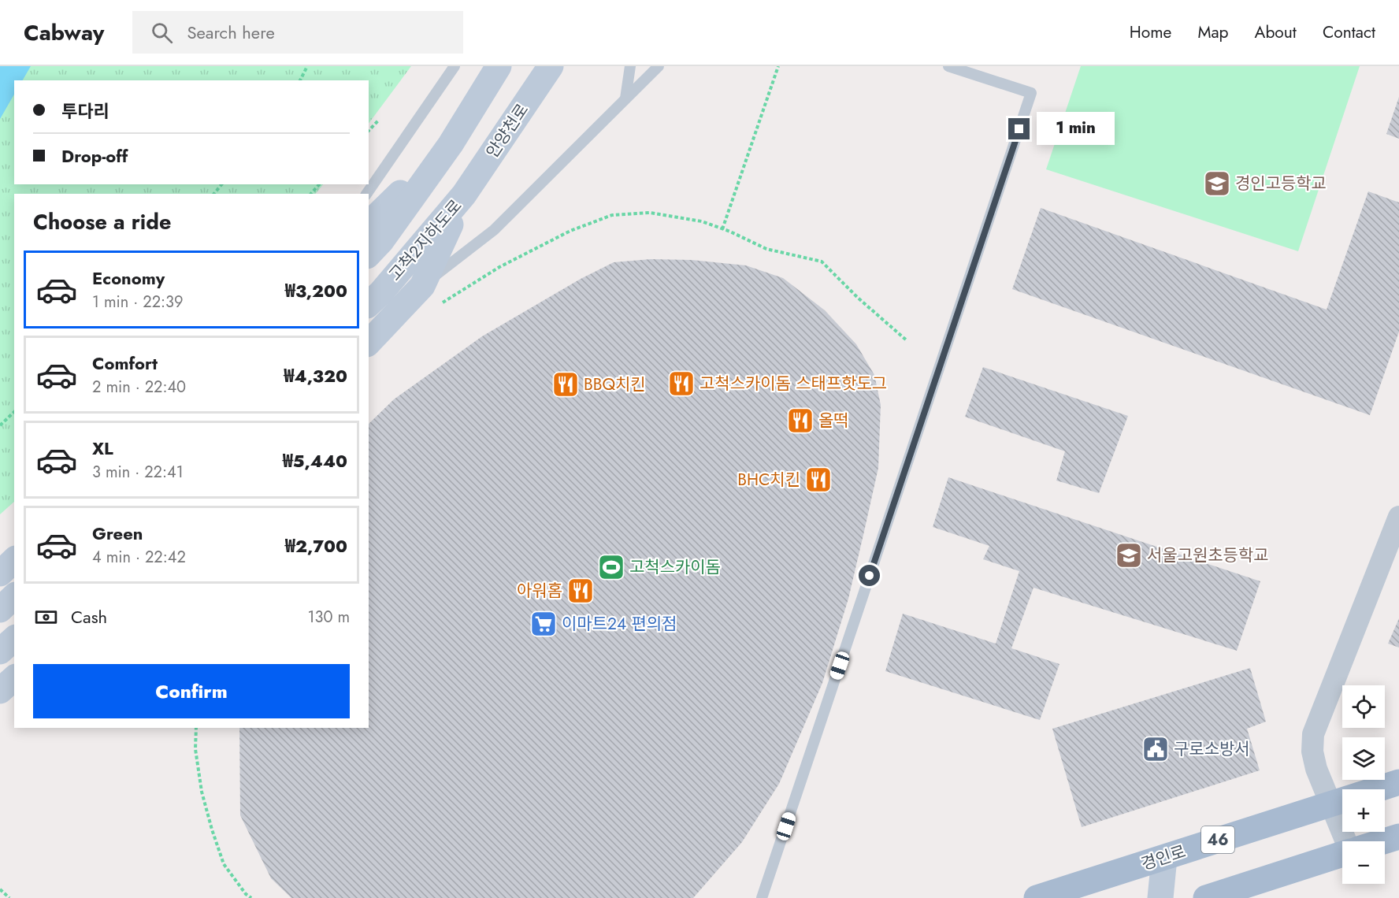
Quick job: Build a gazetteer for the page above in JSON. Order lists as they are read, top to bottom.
{
  "streets": {
    "main road": [
      "안양천로",
      "고척2지하도로",
      "46",
      "경인로"
    ]
  },
  "crossings": [
    ["안양천로", "고척2지하도로"]
  ],
  "places": {
    "school or university": ["경인고등학교", "서울고원초등학교"],
    "restaurant": [
      "고척스카이돔 스태프핫도그",
      "BBQ치킨",
      "올떡",
      "BHC치킨",
      "아워홈"
    ],
    "sports": ["고척스카이돔"],
    "supermarket": ["이마트24 편의점"],
    "public building": ["구로소방서"]
  },
  "page": {
    "header": "Cabway",
    "search": "Search here",
    "nav": [
      "Home",
      "Map",
      "About",
      "Contact"
    ],
    "banner": ["투다리", "Drop-off"],
    "bubble": "1 min",
    "heading": "Choose a ride",
    "list": [
      {
        "name": "Economy",
        "note": "1 min · 22:39",
        "value": "₩3,200"
      },
      {
        "name": "Comfort",
        "note": "2 min · 22:40",
        "value": "₩4,320"
      },
      {
        "name": "XL",
        "note": "3 min · 22:41",
        "value": "₩5,440"
      },
      {
        "name": "Green",
        "note": "4 min · 22:42",
        "value": "₩2,700"
      }
    ],
    "pay": ["Cash", "130 m"],
    "buttons": "Confirm",
    "map_buttons": ["+", "−"]
  }
}
